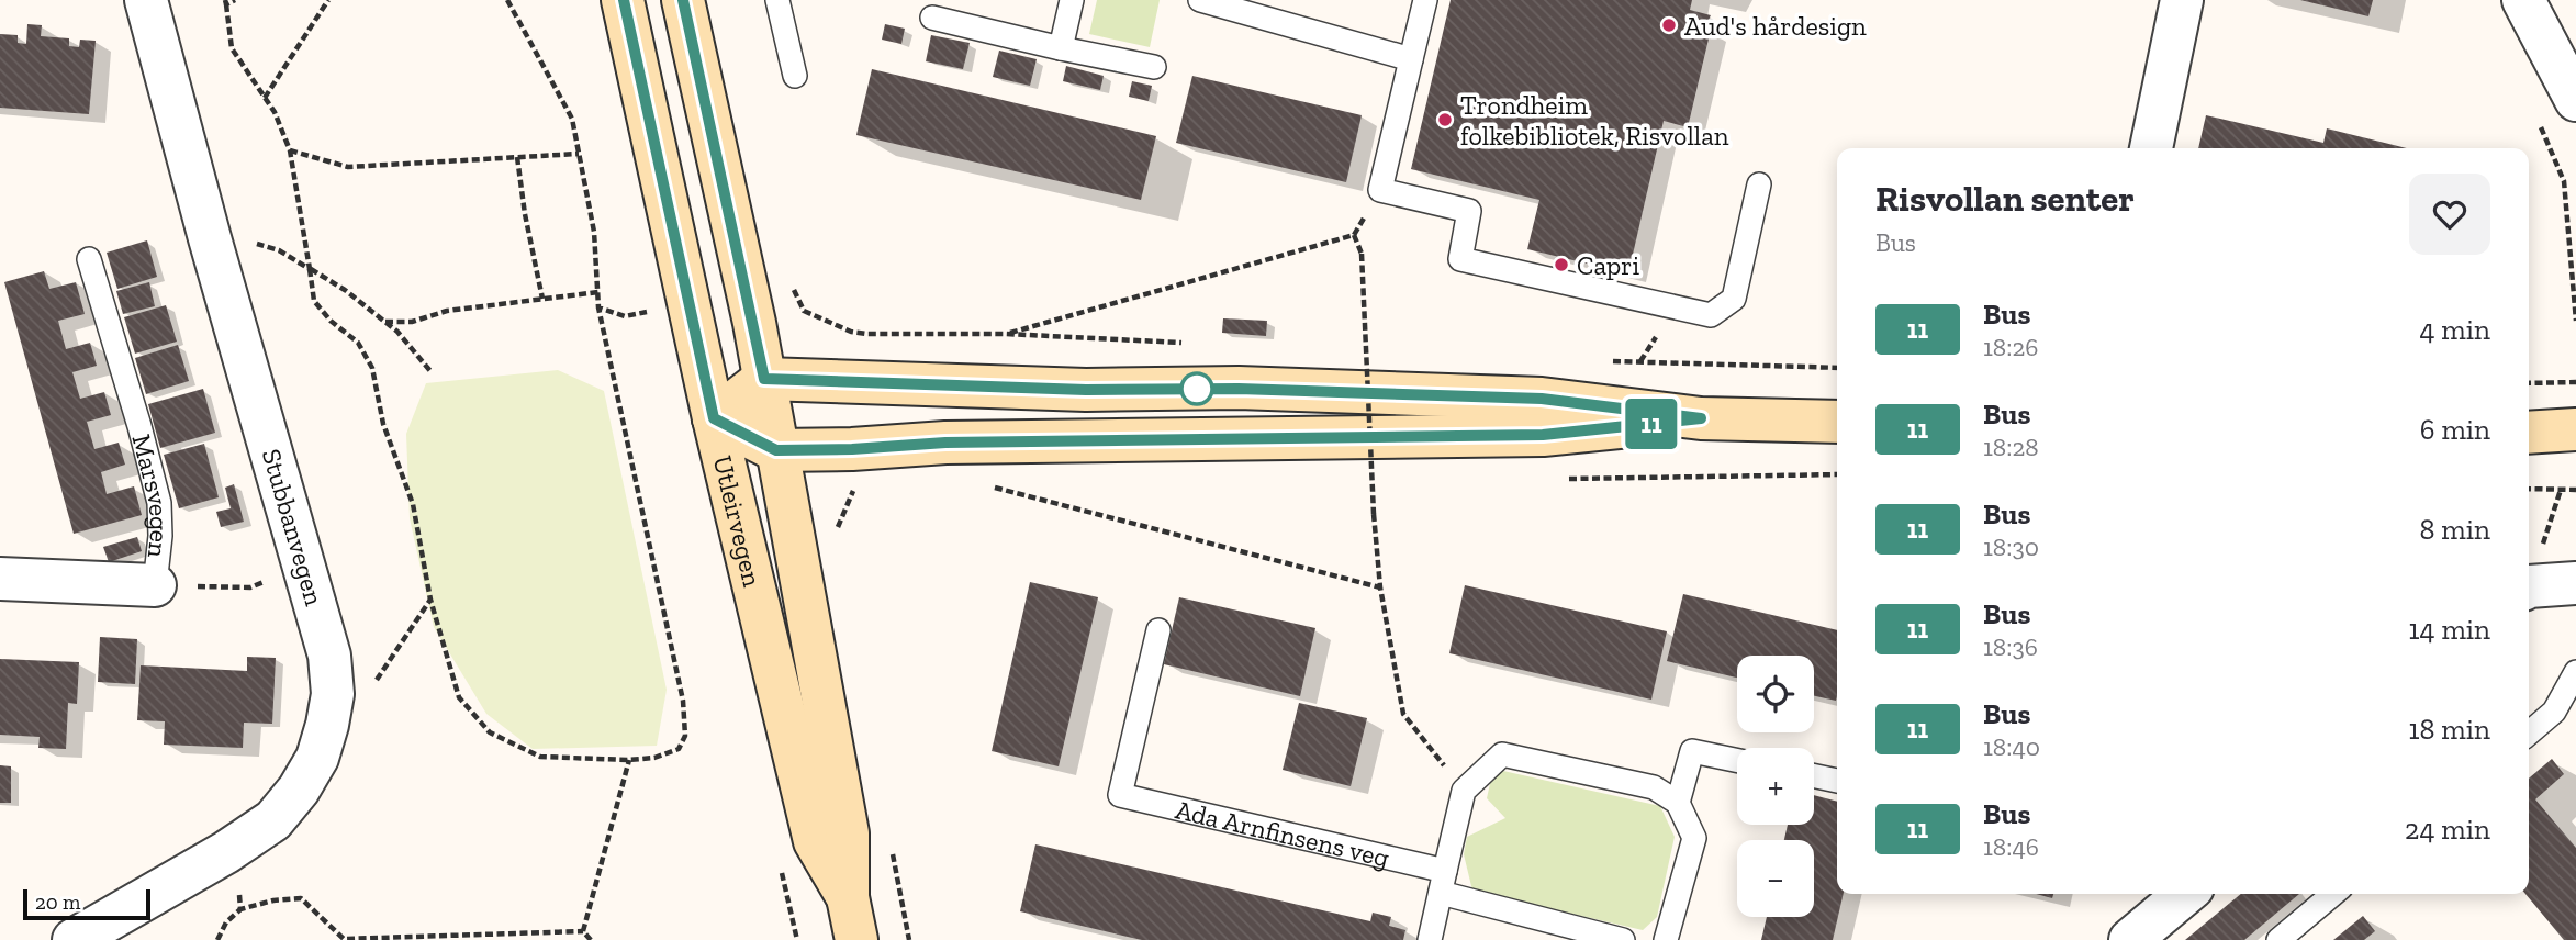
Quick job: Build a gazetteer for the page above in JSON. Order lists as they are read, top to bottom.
{
  "streets": {
    "main road": ["Utleirvegen"],
    "street": ["Marsvegen", "Stubbanvegen"],
    "lane": ["Ada Arnfinsens veg"]
  },
  "places": ["Aud's hårdesign", "Trondheim folkebibliotek, Risvollan", "Capri"],
  "lines": ["bus line 11"],
  "scale_bar": "20 m",
  "page": {
    "on_map": "11",
    "heading": ["Risvollan senter", "Bus"],
    "list": [
      {
        "mark": "11",
        "name": "Bus",
        "note": "18:26",
        "value": "4 min"
      },
      {
        "mark": "11",
        "name": "Bus",
        "note": "18:28",
        "value": "6 min"
      },
      {
        "mark": "11",
        "name": "Bus",
        "note": "18:30",
        "value": "8 min"
      },
      {
        "mark": "11",
        "name": "Bus",
        "note": "18:36",
        "value": "14 min"
      },
      {
        "mark": "11",
        "name": "Bus",
        "note": "18:40",
        "value": "18 min"
      },
      {
        "mark": "11",
        "name": "Bus",
        "note": "18:46",
        "value": "24 min"
      }
    ],
    "map_buttons": ["+", "−"],
    "scale": "20 m"
  }
}
